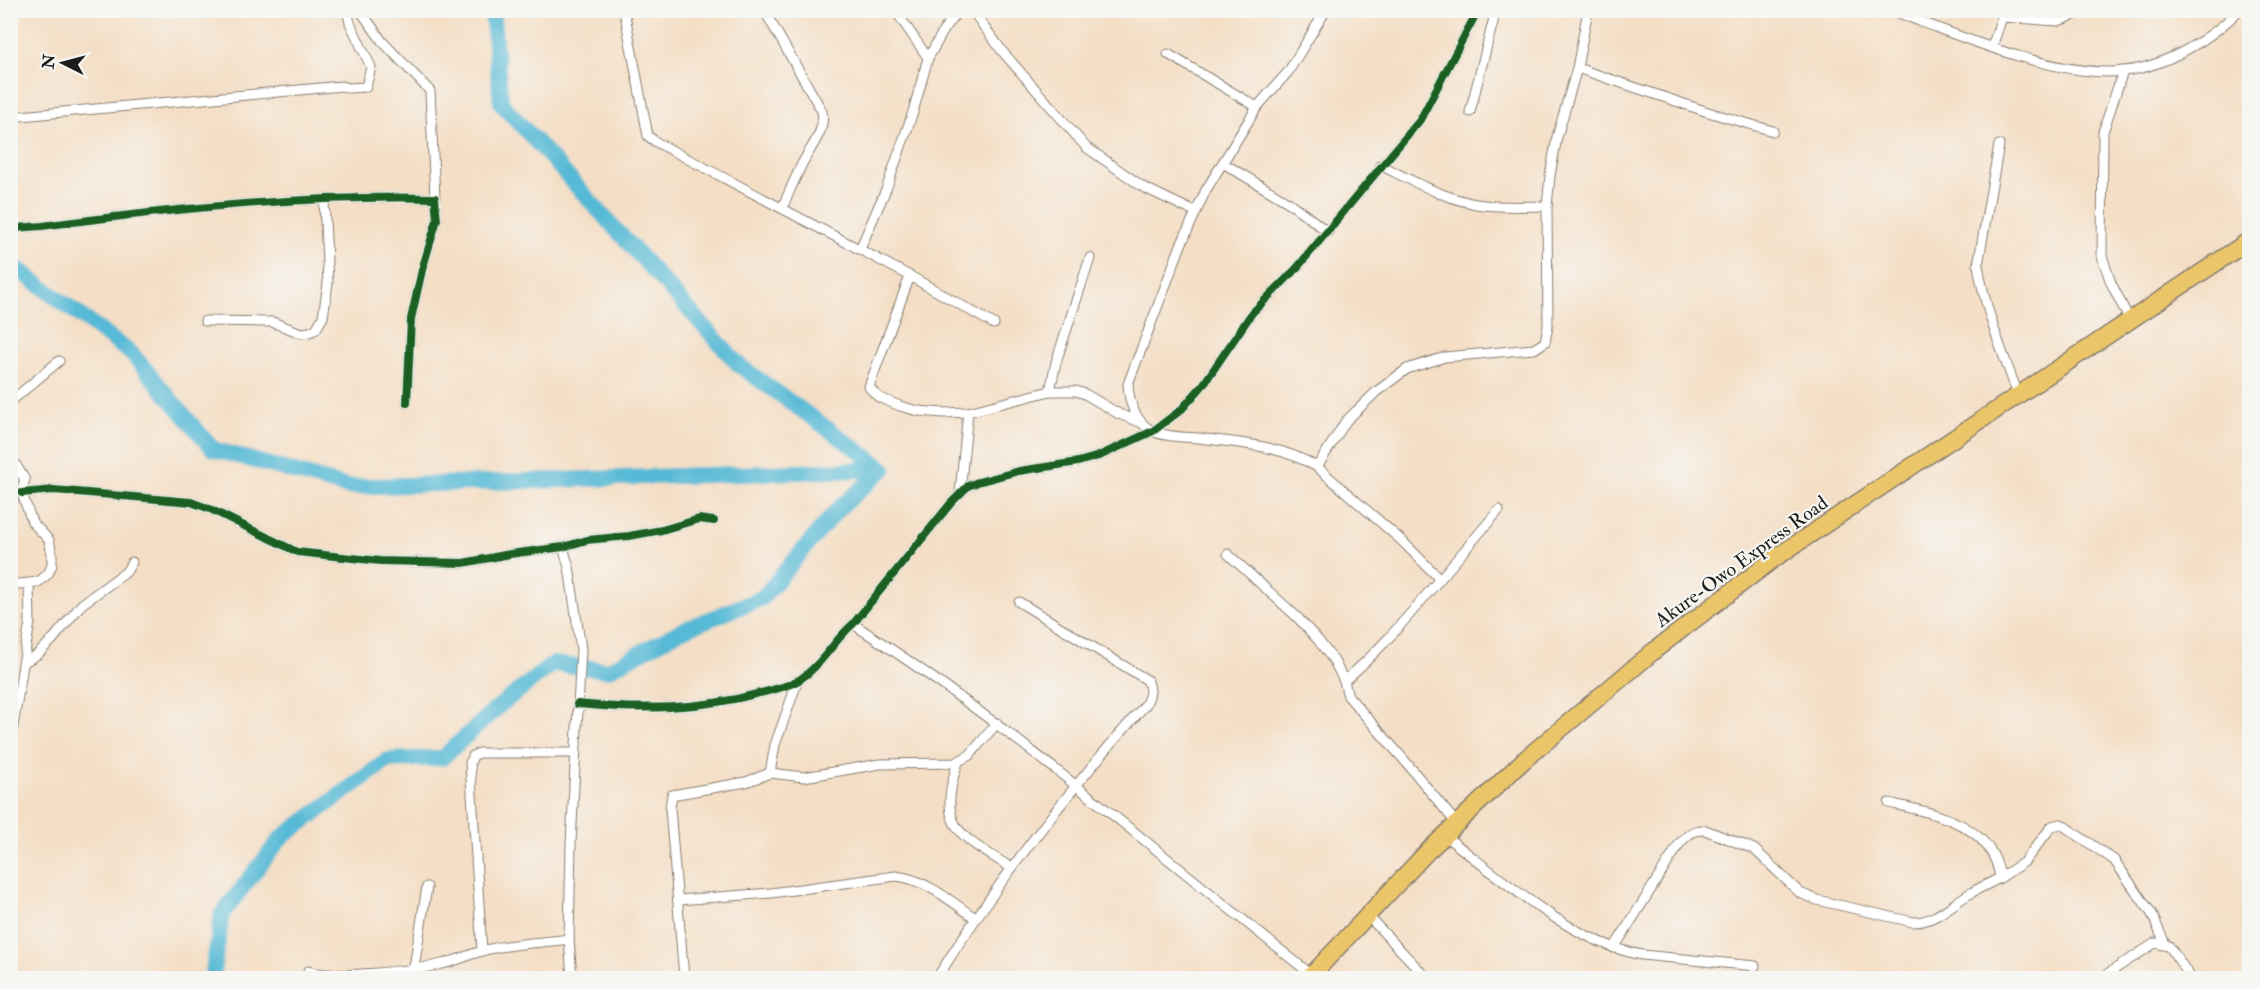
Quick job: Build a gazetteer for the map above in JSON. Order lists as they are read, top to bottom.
{
  "streets": {
    "highway": ["Akure-Owo Express Road"]
  },
  "north": "left"
}
